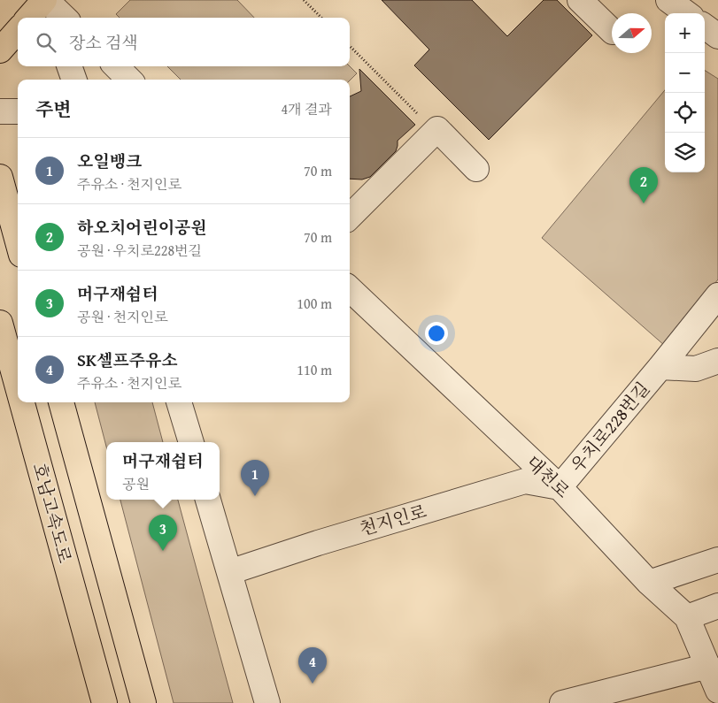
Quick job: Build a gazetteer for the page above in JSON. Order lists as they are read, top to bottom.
{
  "streets": {
    "main road": ["호남고속도로"],
    "street": ["우치로228번길", "대천로", "천지인로"]
  },
  "crossings": [
    ["우치로228번길", "대천로"],
    ["우치로228번길", "천지인로"],
    ["대천로", "천지인로"]
  ],
  "north": "right",
  "page": {
    "map_buttons": ["+", "−"],
    "search": "장소 검색",
    "heading": ["주변", "4개 결과"],
    "list": [
      {
        "mark": "1",
        "name": "오일뱅크",
        "note": "주유소 · 천지인로",
        "value": "70 m"
      },
      {
        "mark": "2",
        "name": "하오치어린이공원",
        "note": "공원 · 우치로228번길",
        "value": "70 m"
      },
      {
        "mark": "3",
        "name": "머구재쉼터",
        "note": "공원 · 천지인로",
        "value": "100 m"
      },
      {
        "mark": "4",
        "name": "SK셀프주유소",
        "note": "주유소 · 천지인로",
        "value": "110 m"
      }
    ],
    "pins": [
      "2",
      "1",
      "3",
      "4"
    ],
    "popup": ["머구재쉼터", "공원"]
  }
}
